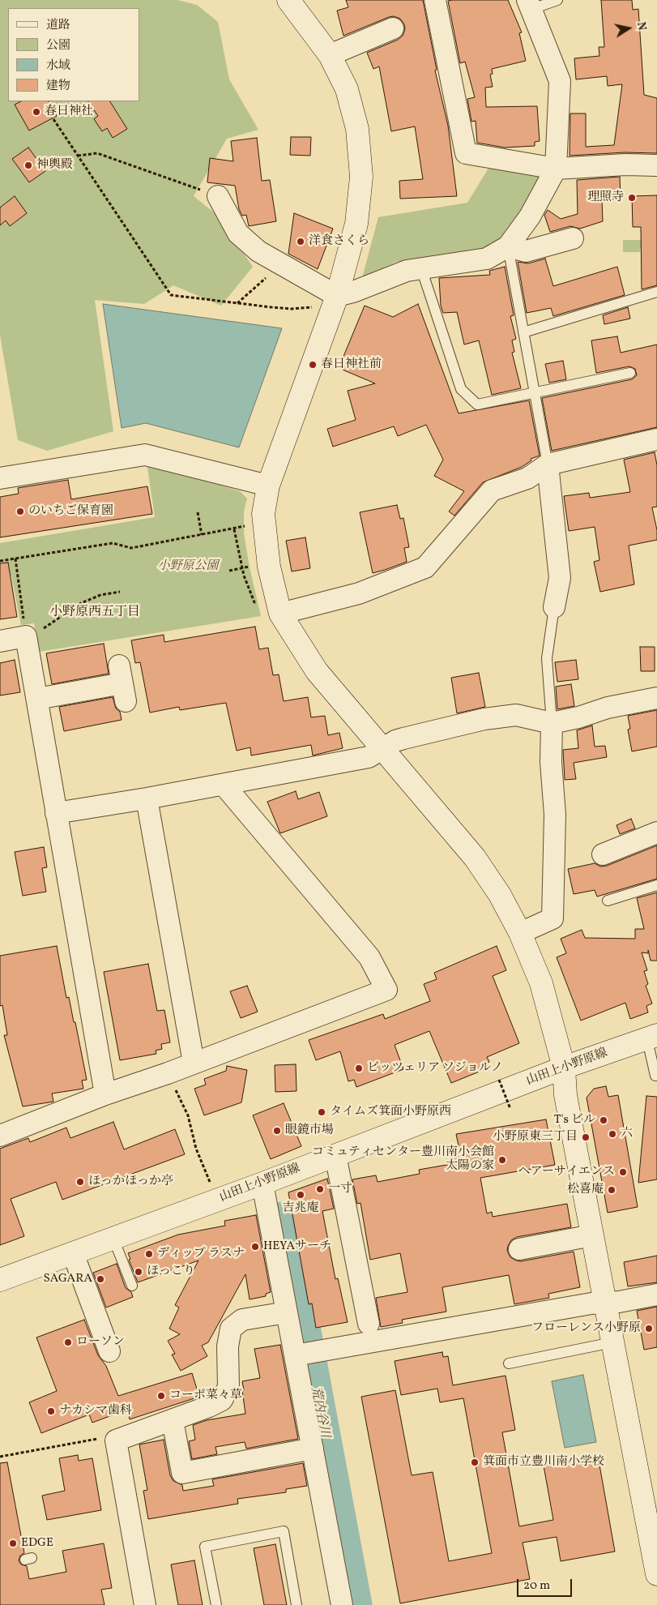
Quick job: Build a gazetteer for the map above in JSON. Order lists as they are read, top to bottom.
{
  "streets": {
    "street": ["山田上小野原線"]
  },
  "districts": ["小野原西五丁目"],
  "water": ["荒内谷川"],
  "parks": ["小野原公園"],
  "places": [
    "春日神社",
    "神輿殿",
    "理照寺",
    "洋食さくら",
    "春日神社前",
    "のいちご保育園",
    "ピッツェリア ソジョルノ",
    "タイムズ箕面小野原西",
    "T's ビル",
    "眼鏡市場",
    "六",
    "小野原東三丁目",
    "コミュティセンター豊川南小会館 太陽の家",
    "ヘアーサイエンス",
    "ほっかほっか亭",
    "一寸",
    "松喜庵",
    "吉兆庵",
    "HEYAサーチ",
    "ディップ ラスナ",
    "ほっこり",
    "SAGARA",
    "フローレンス小野原",
    "ローソン",
    "コーポ菜々草",
    "ナカシマ歯科",
    "箕面市立豊川南小学校",
    "EDGE"
  ],
  "legend": [
    "道路",
    "公園",
    "水域",
    "建物"
  ],
  "scale_bar": "20 m",
  "north": "right"
}
